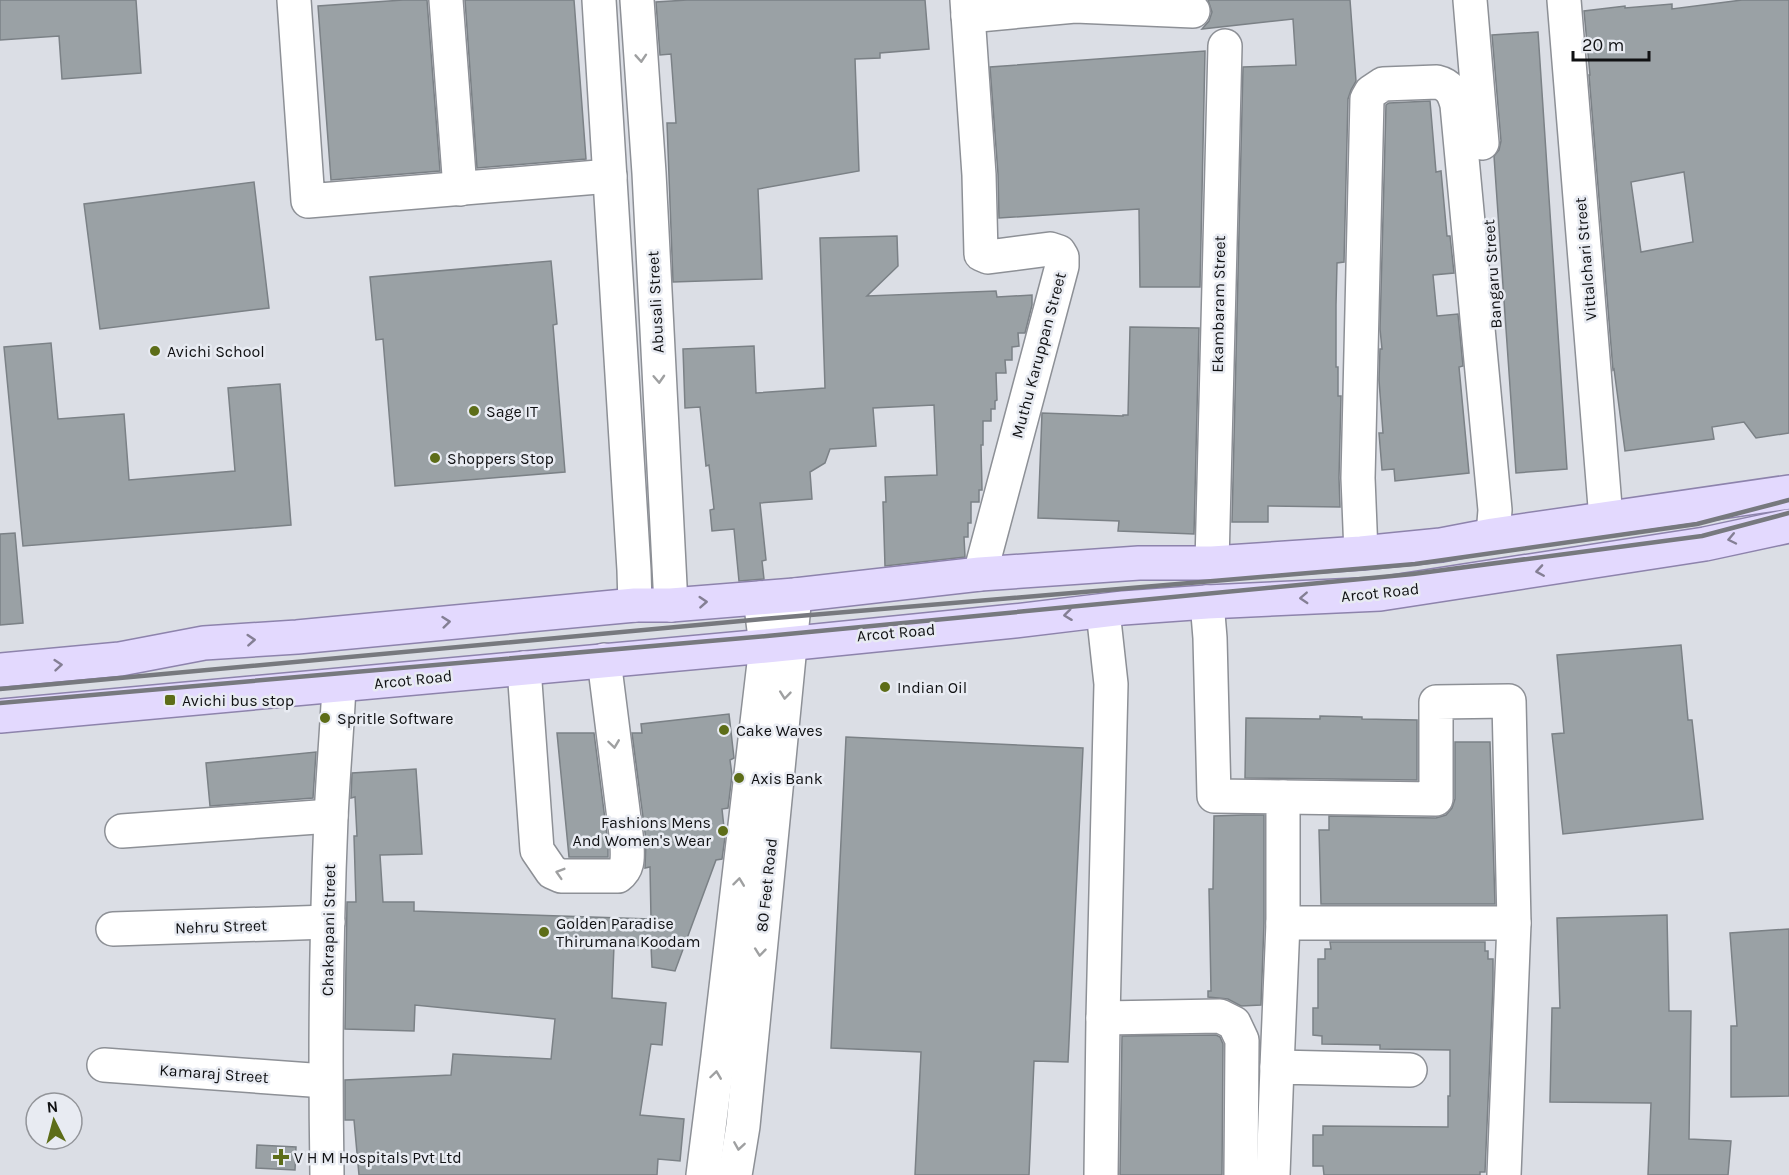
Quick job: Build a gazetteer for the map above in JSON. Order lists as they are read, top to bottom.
{
  "streets": {
    "main road": ["Arcot Road"],
    "street": [
      "Vittalchari Street",
      "Bangaru Street",
      "Abusali Street",
      "Ekambaram Street",
      "Muthu Karuppan Street",
      "80 Feet Road",
      "Nehru Street",
      "Chakrapani Street",
      "Kamaraj Street"
    ]
  },
  "crossings": [
    ["Arcot Road", "80 Feet Road"],
    ["Arcot Road", "Chakrapani Street"],
    ["Nehru Street", "Chakrapani Street"],
    ["Chakrapani Street", "Kamaraj Street"]
  ],
  "places": {
    "other": [
      "Avichi School",
      "Sage IT",
      "Shoppers Stop",
      "Indian Oil",
      "Spritle Software",
      "Cake Waves",
      "Axis Bank",
      "Fashions Mens And Women's Wear",
      "Golden Paradise Thirumana Koodam"
    ],
    "transit": ["Avichi bus stop"],
    "health": ["V H M Hospitals Pvt Ltd"]
  },
  "scale_bar": "20 m",
  "north": "top"
}
